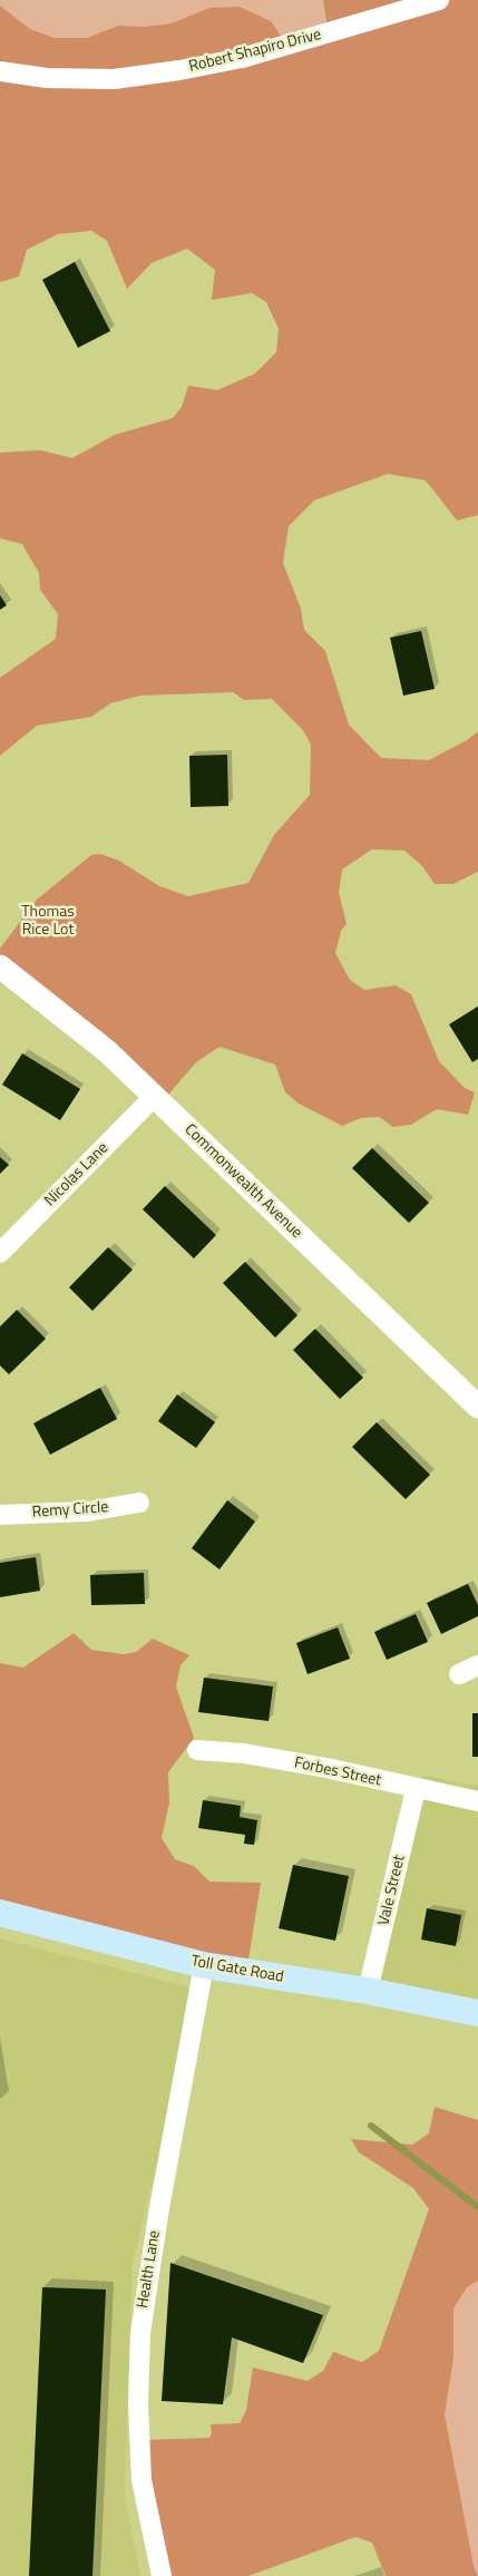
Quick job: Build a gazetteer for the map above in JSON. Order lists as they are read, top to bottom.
{
  "streets": {
    "main road": ["Toll Gate Road"],
    "street": [
      "Robert Shapiro Drive",
      "Nicolas Lane",
      "Commonwealth Avenue",
      "Remy Circle",
      "Forbes Street",
      "Vale Street",
      "Health Lane"
    ]
  },
  "crossings": [
    ["Nicolas Lane", "Commonwealth Avenue"],
    ["Forbes Street", "Vale Street"],
    ["Vale Street", "Toll Gate Road"],
    ["Toll Gate Road", "Health Lane"]
  ],
  "parks": ["Thomas Rice Lot"]
}
